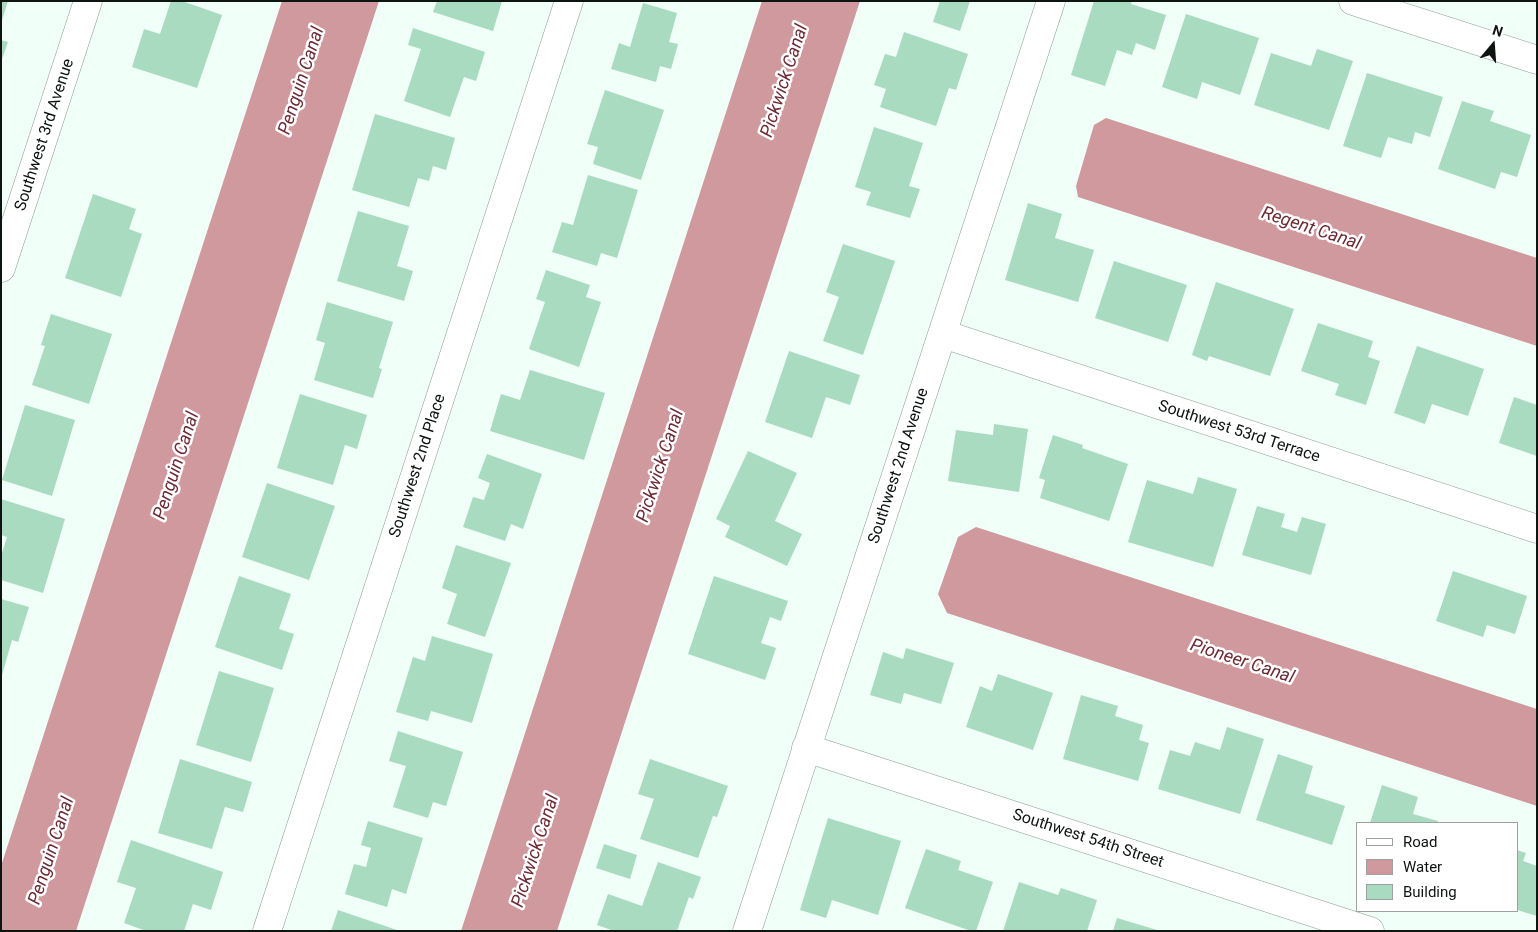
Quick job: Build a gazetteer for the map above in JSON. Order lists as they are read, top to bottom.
{
  "streets": {
    "street": [
      "Southwest 3rd Avenue",
      "Southwest 53rd Terrace",
      "Southwest 2nd Place",
      "Southwest 2nd Avenue",
      "Southwest 54th Street"
    ]
  },
  "crossings": [
    ["Southwest 53rd Terrace", "Southwest 2nd Avenue"],
    ["Southwest 2nd Avenue", "Southwest 54th Street"]
  ],
  "water": [
    "Penguin Canal",
    "Pickwick Canal",
    "Regent Canal",
    "Pioneer Canal"
  ],
  "legend": ["Road", "Water", "Building"],
  "north": "top"
}
